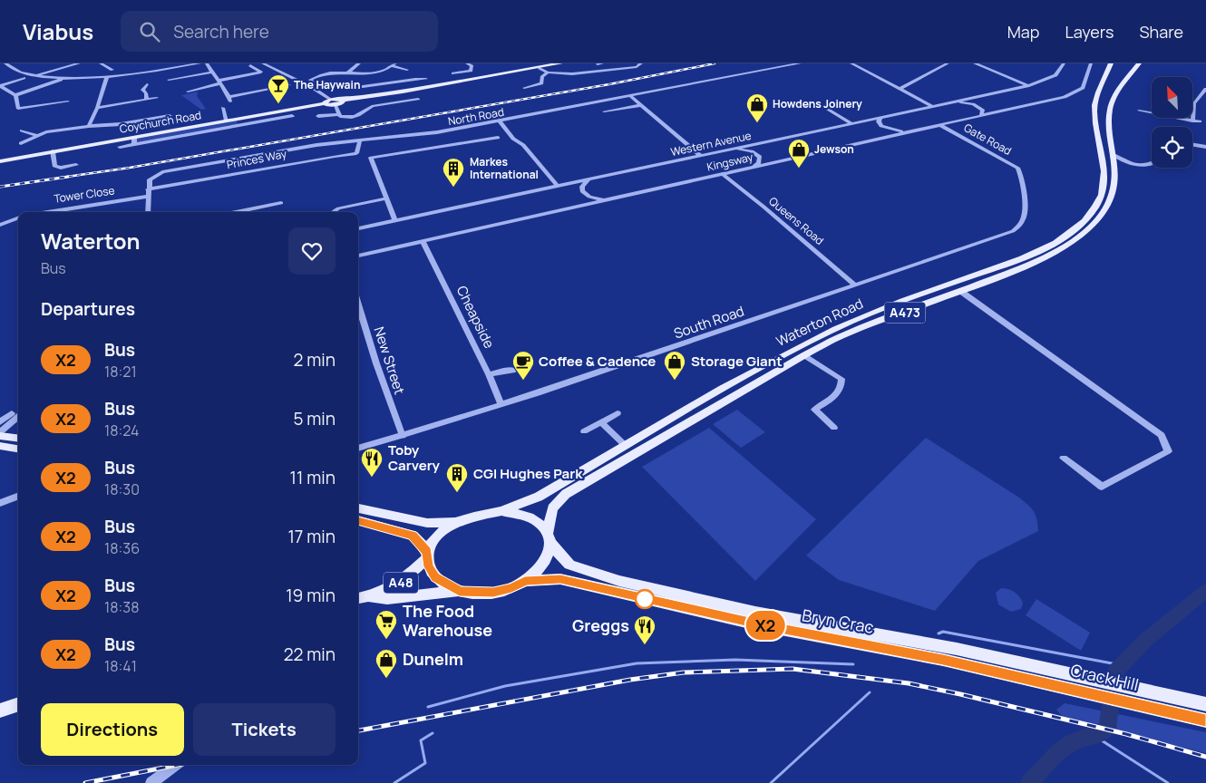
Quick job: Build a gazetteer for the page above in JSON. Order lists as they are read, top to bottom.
{
  "streets": {
    "main road": [
      "Coychurch Road",
      "A473",
      "Waterton Road",
      "A48",
      "Bryn Crac",
      "Crack Hill"
    ],
    "street": [
      "North Road",
      "Gate Road",
      "Western Avenue",
      "Princes Way",
      "Kingsway",
      "Tower Close",
      "Queens Road",
      "Cheapside",
      "South Road",
      "New Street"
    ]
  },
  "crossings": [
    ["North Road", "Princes Way"],
    ["Gate Road", "Kingsway"],
    ["Gate Road", "South Road"],
    ["Kingsway", "Queens Road"],
    ["Kingsway", "Cheapside"],
    ["Queens Road", "South Road"],
    ["Cheapside", "South Road"],
    ["South Road", "New Street"],
    ["Waterton Road", "A48"],
    ["Waterton Road", "Bryn Crac"],
    ["A48", "Bryn Crac"],
    ["Bryn Crac", "Crack Hill"]
  ],
  "places": {
    "bar": ["The Haywain"],
    "shop": [
      "Howdens Joinery",
      "Jewson",
      "Storage Giant",
      "Dunelm"
    ],
    "building": ["Markes International", "CGI Hughes Park"],
    "cafe": ["Coffee & Cadence"],
    "restaurant": ["Toby Carvery", "Greggs"],
    "supermarket": ["The Food Warehouse"]
  },
  "lines": ["bus line X2"],
  "north": "top left",
  "page": {
    "header": "Viabus",
    "search": "Search here",
    "nav": ["Map", "Layers", "Share"],
    "on_map": "X2",
    "heading": [
      ["Waterton", "Bus"],
      "Departures"
    ],
    "list": [
      {
        "mark": "X2",
        "name": "Bus",
        "note": "18:21",
        "value": "2 min"
      },
      {
        "mark": "X2",
        "name": "Bus",
        "note": "18:24",
        "value": "5 min"
      },
      {
        "mark": "X2",
        "name": "Bus",
        "note": "18:30",
        "value": "11 min"
      },
      {
        "mark": "X2",
        "name": "Bus",
        "note": "18:36",
        "value": "17 min"
      },
      {
        "mark": "X2",
        "name": "Bus",
        "note": "18:38",
        "value": "19 min"
      },
      {
        "mark": "X2",
        "name": "Bus",
        "note": "18:41",
        "value": "22 min"
      }
    ],
    "buttons": ["Directions", "Tickets"]
  }
}
